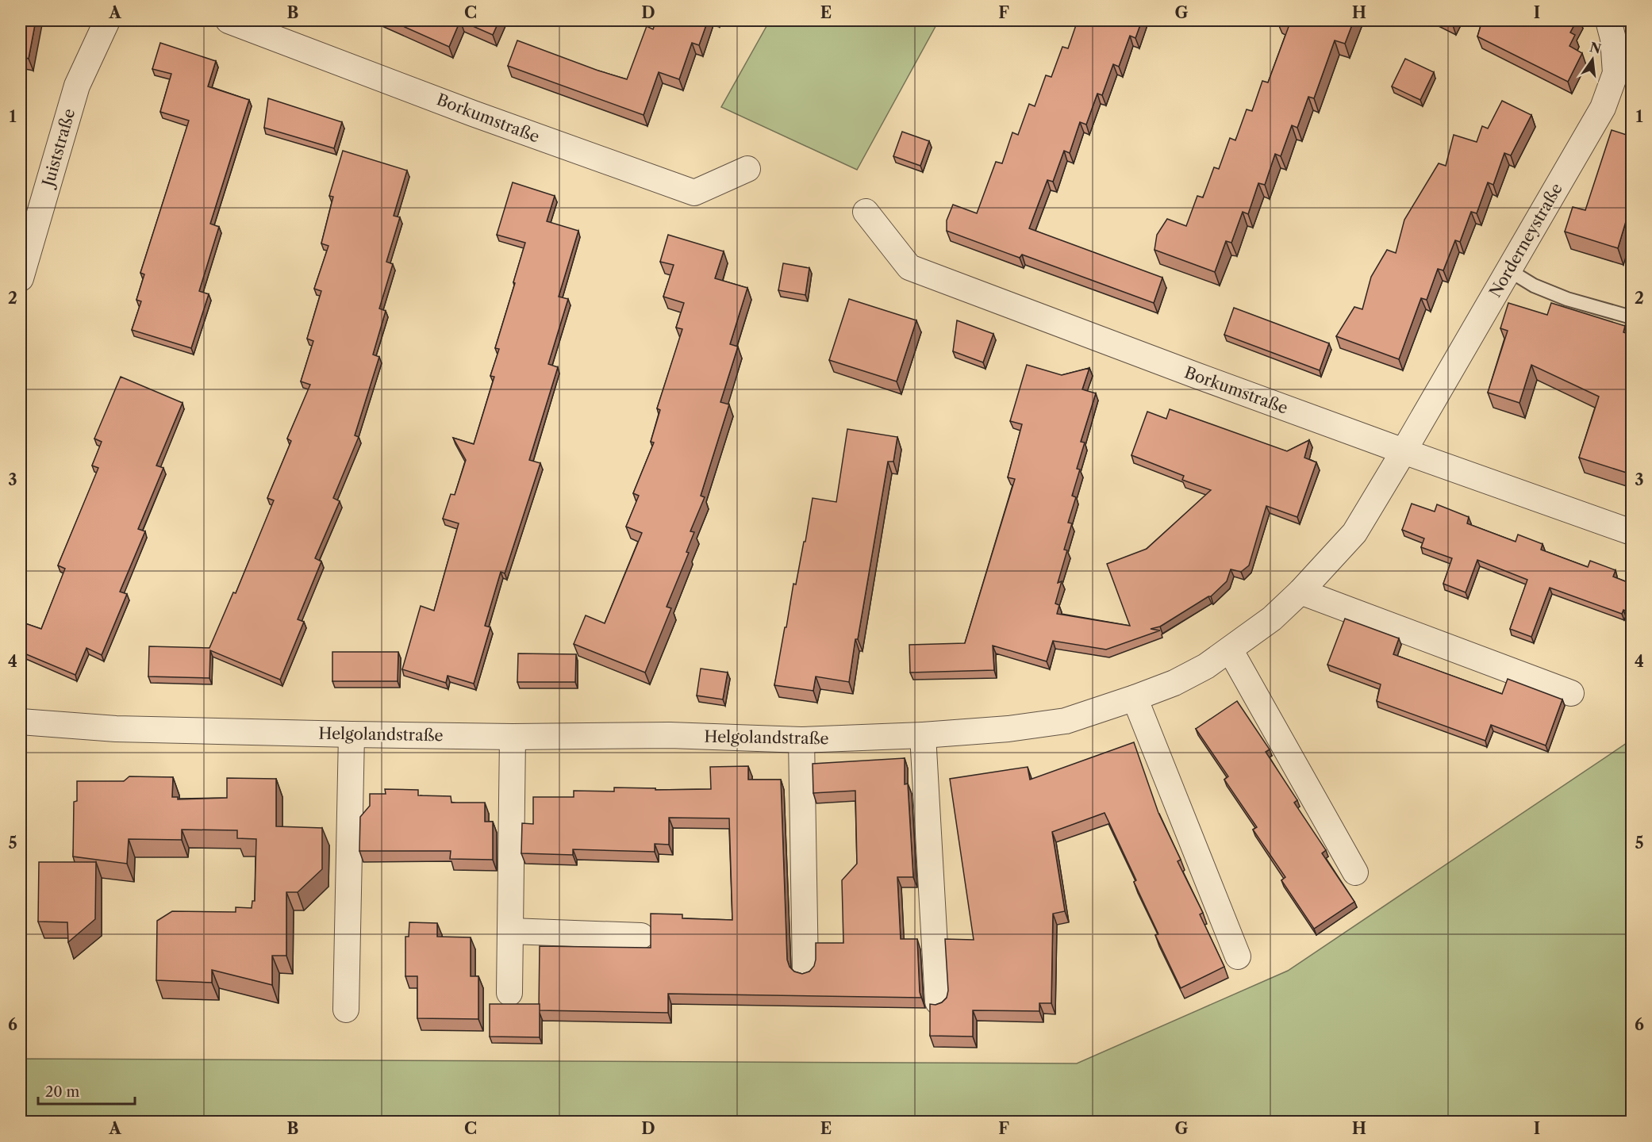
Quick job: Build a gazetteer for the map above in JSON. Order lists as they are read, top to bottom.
{
  "streets": {
    "street": [
      "Borkumstraße",
      "Juiststraße",
      "Norderneystraße",
      "Helgolandstraße"
    ]
  },
  "crossings": [
    ["Borkumstraße", "Norderneystraße"],
    ["Borkumstraße", "Helgolandstraße"],
    ["Norderneystraße", "Helgolandstraße"]
  ],
  "scale_bar": "20 m",
  "north": "top",
  "grid": {
    "columns": [
      "A",
      "B",
      "C",
      "D",
      "E",
      "F",
      "G",
      "H",
      "I"
    ],
    "rows": [
      "1",
      "2",
      "3",
      "4",
      "5",
      "6"
    ]
  }
}
